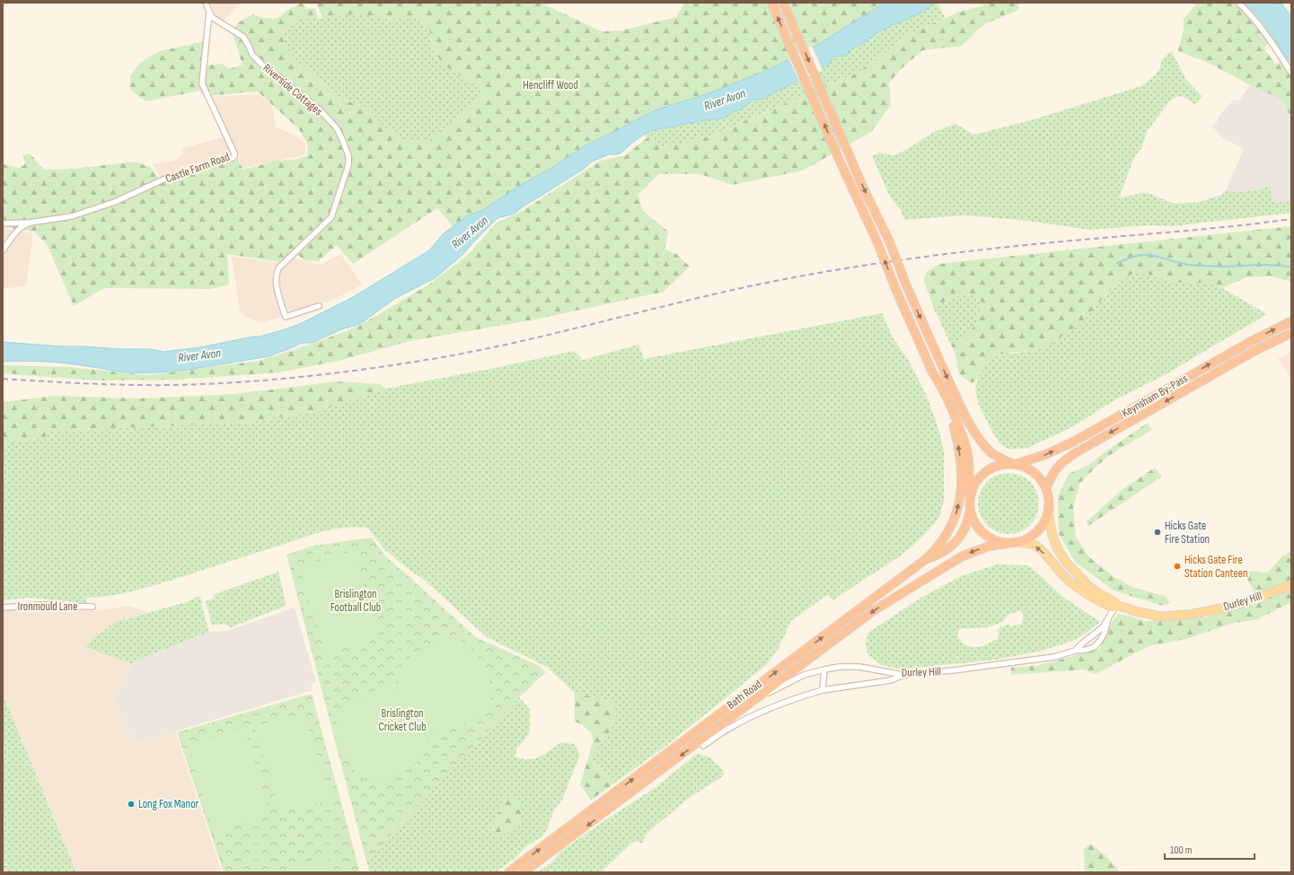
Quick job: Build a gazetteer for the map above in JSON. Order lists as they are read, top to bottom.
{
  "streets": {
    "highway": ["Keynsham By-Pass", "Bath Road"],
    "main road": ["Durley Hill"],
    "street": ["Riverside Cottages", "Castle Farm Road", "Ironmould Lane"]
  },
  "crossings": [
    ["Riverside Cottages", "Castle Farm Road"],
    ["Keynsham By-Pass", "Bath Road"],
    ["Durley Hill", "Bath Road"]
  ],
  "water": ["River Avon"],
  "parks": ["Hencliff Wood", "Brislington Football Club", "Brislington Cricket Club"],
  "places": ["Hicks Gate Fire Station", "Hicks Gate Fire Station Canteen", "Long Fox Manor"],
  "scale_bar": "100 m"
}
